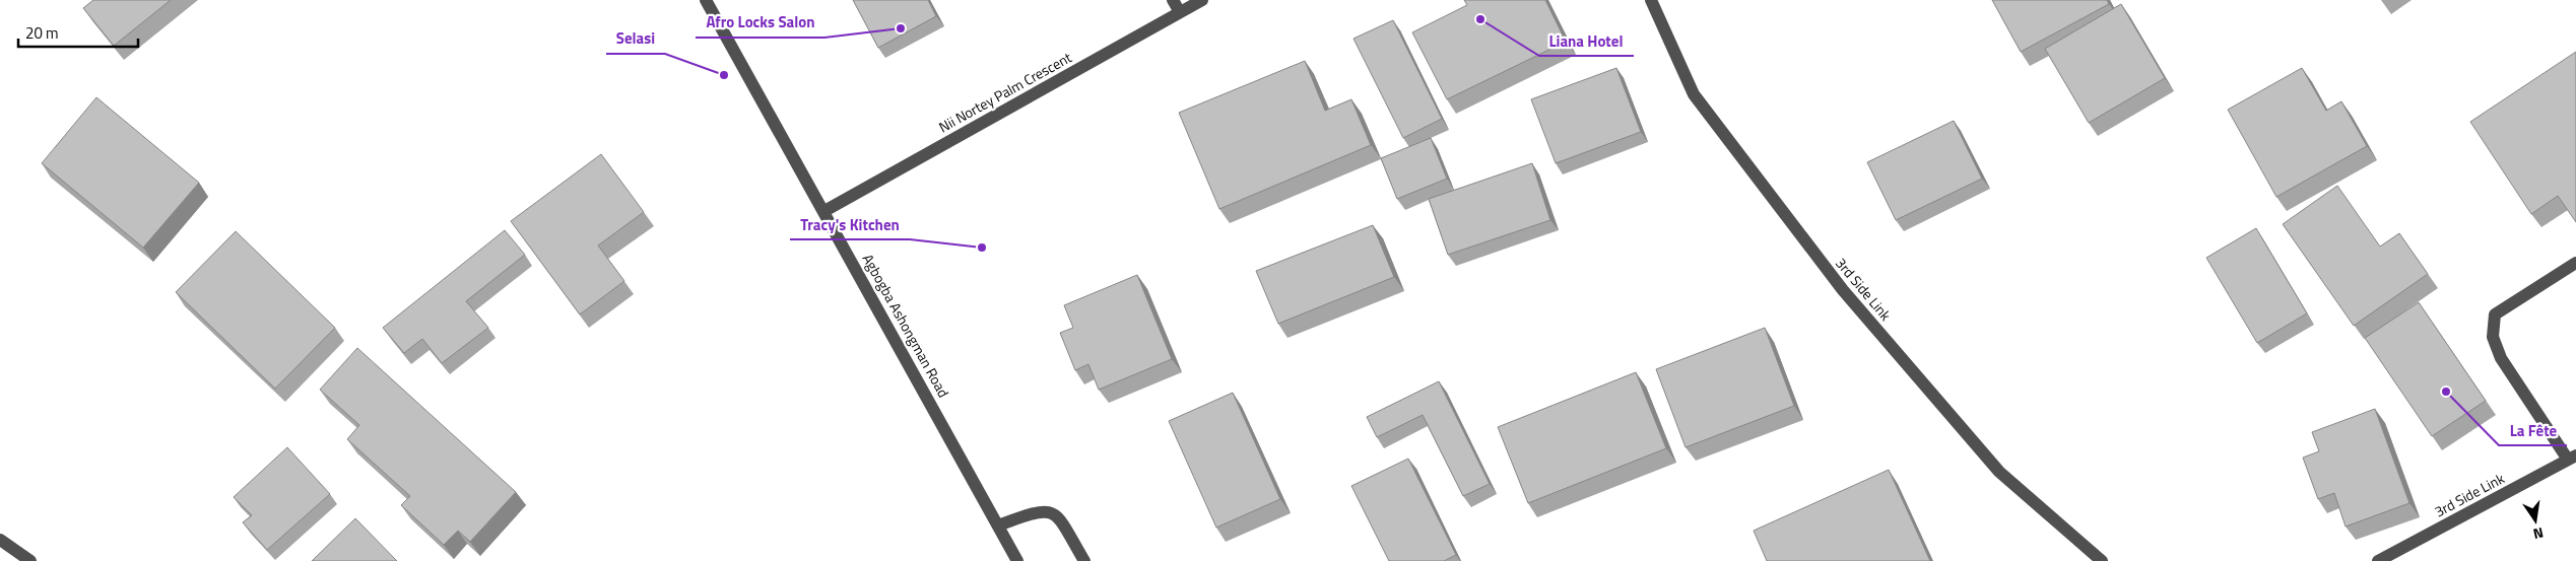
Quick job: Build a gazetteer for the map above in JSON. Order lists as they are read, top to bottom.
{
  "streets": {
    "street": ["Nii Nortey Palm Crescent", "3rd Side Link", "Agbogba Ashongman Road"]
  },
  "crossings": [
    ["Nii Nortey Palm Crescent", "Agbogba Ashongman Road"]
  ],
  "places": [
    "Liana Hotel",
    "Afro Locks Salon",
    "Selasi",
    "Tracy's Kitchen",
    "La Fête"
  ],
  "scale_bar": "20 m",
  "north": "bottom"
}
